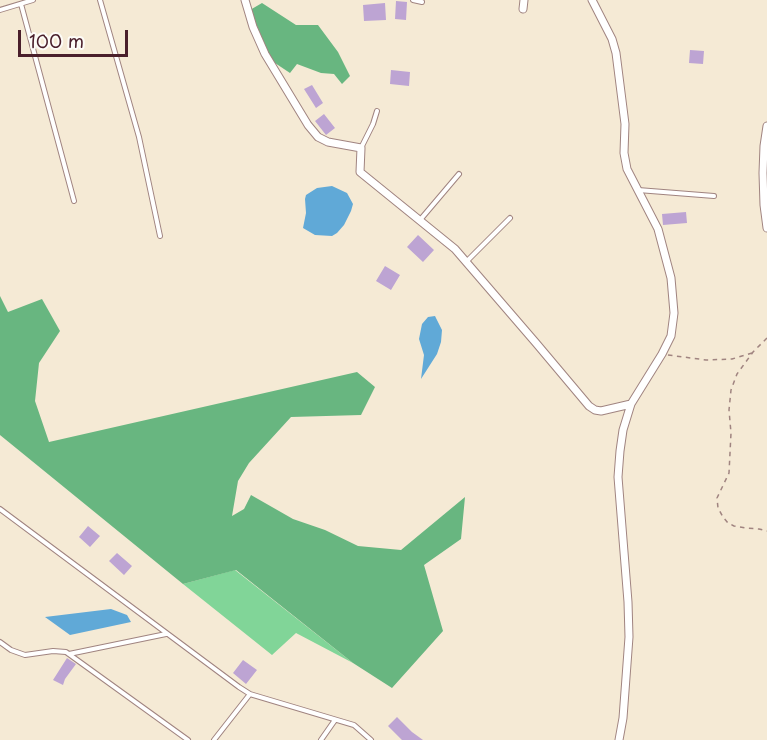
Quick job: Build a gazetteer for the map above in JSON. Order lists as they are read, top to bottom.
{
  "scale_bar": "100 m"
}
